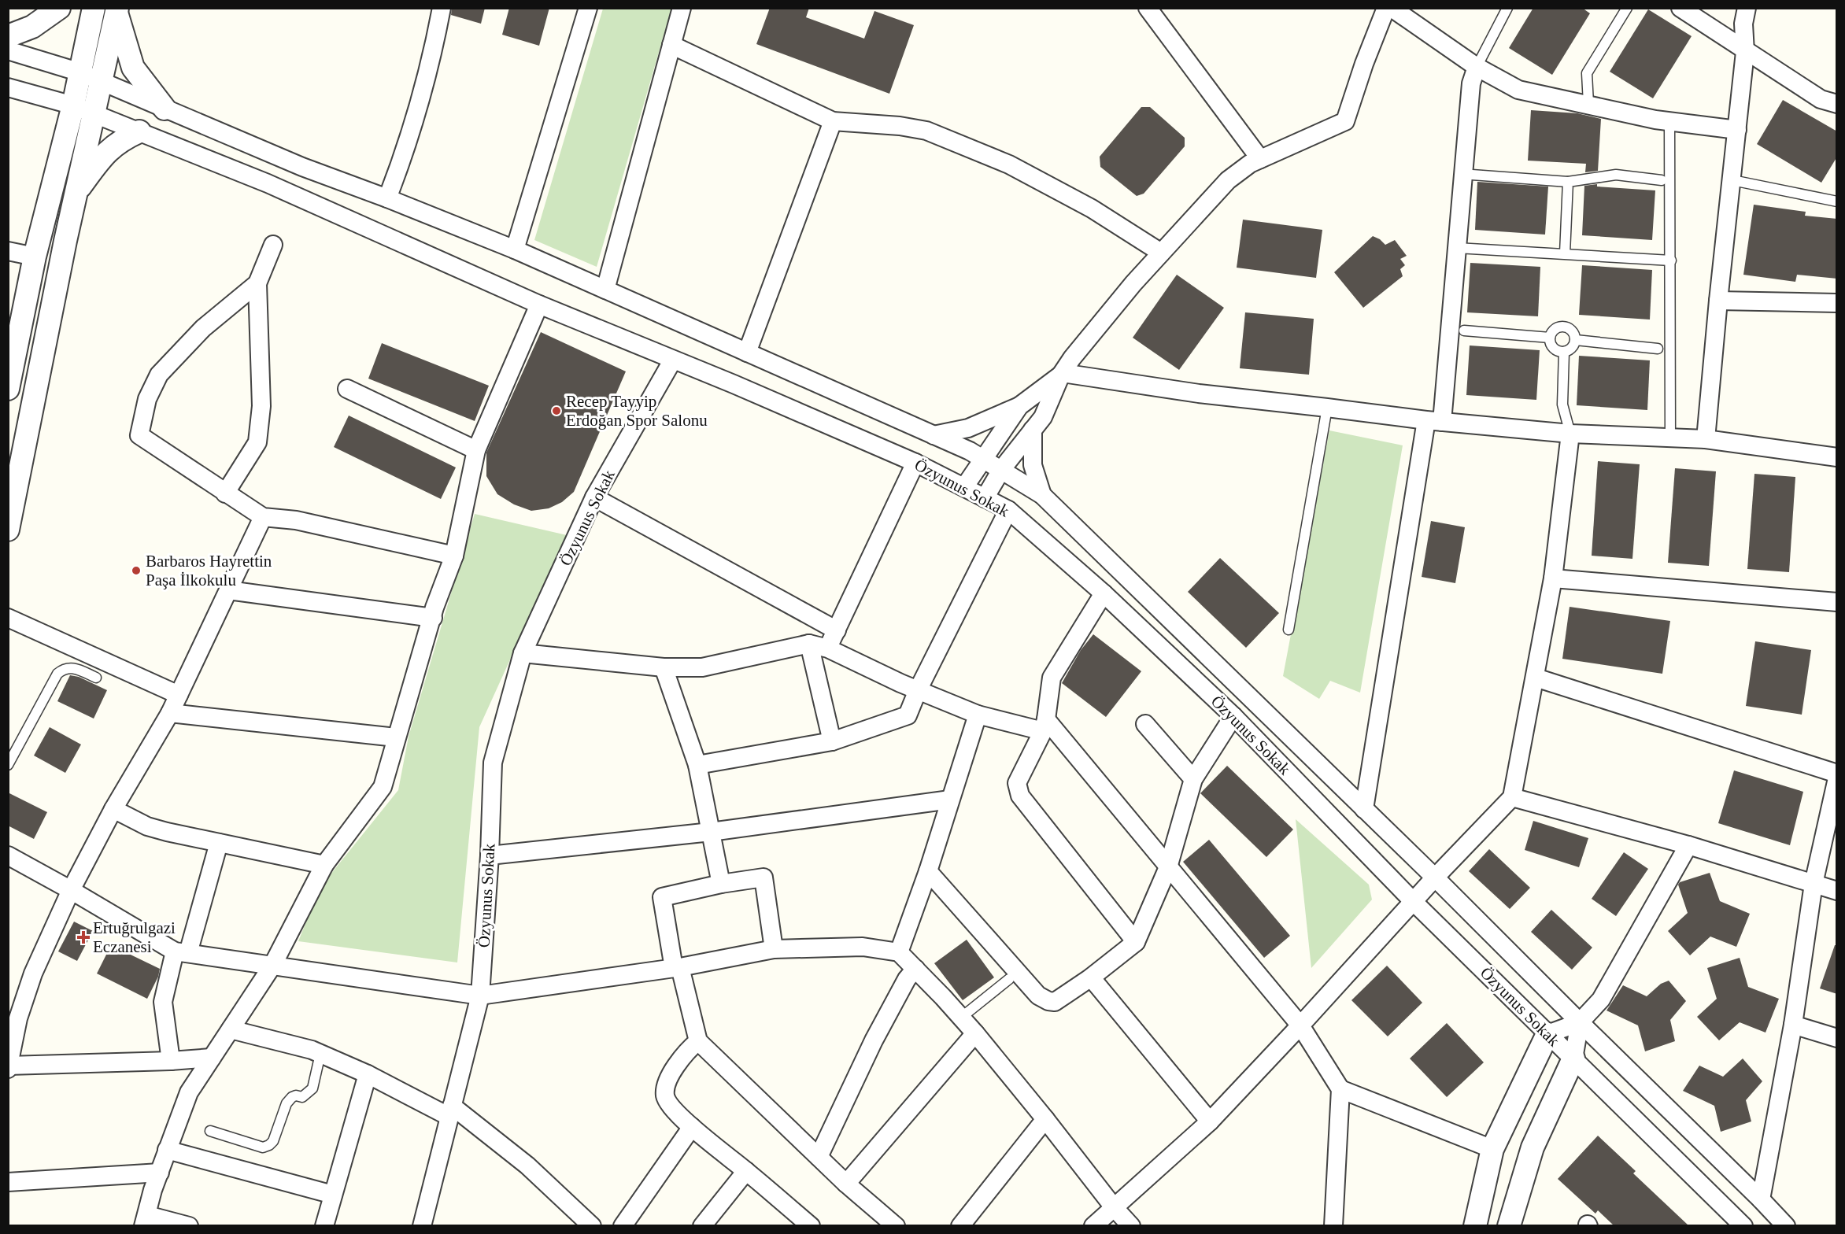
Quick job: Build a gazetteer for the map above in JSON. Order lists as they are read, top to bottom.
{
  "streets": {
    "street": ["Özyunus Sokak"]
  },
  "places": {
    "other": ["Recep Tayyip Erdoğan Spor Salonu", "Barbaros Hayrettin Paşa İlkokulu"],
    "health": ["Ertuğrulgazi Eczanesi"]
  }
}
